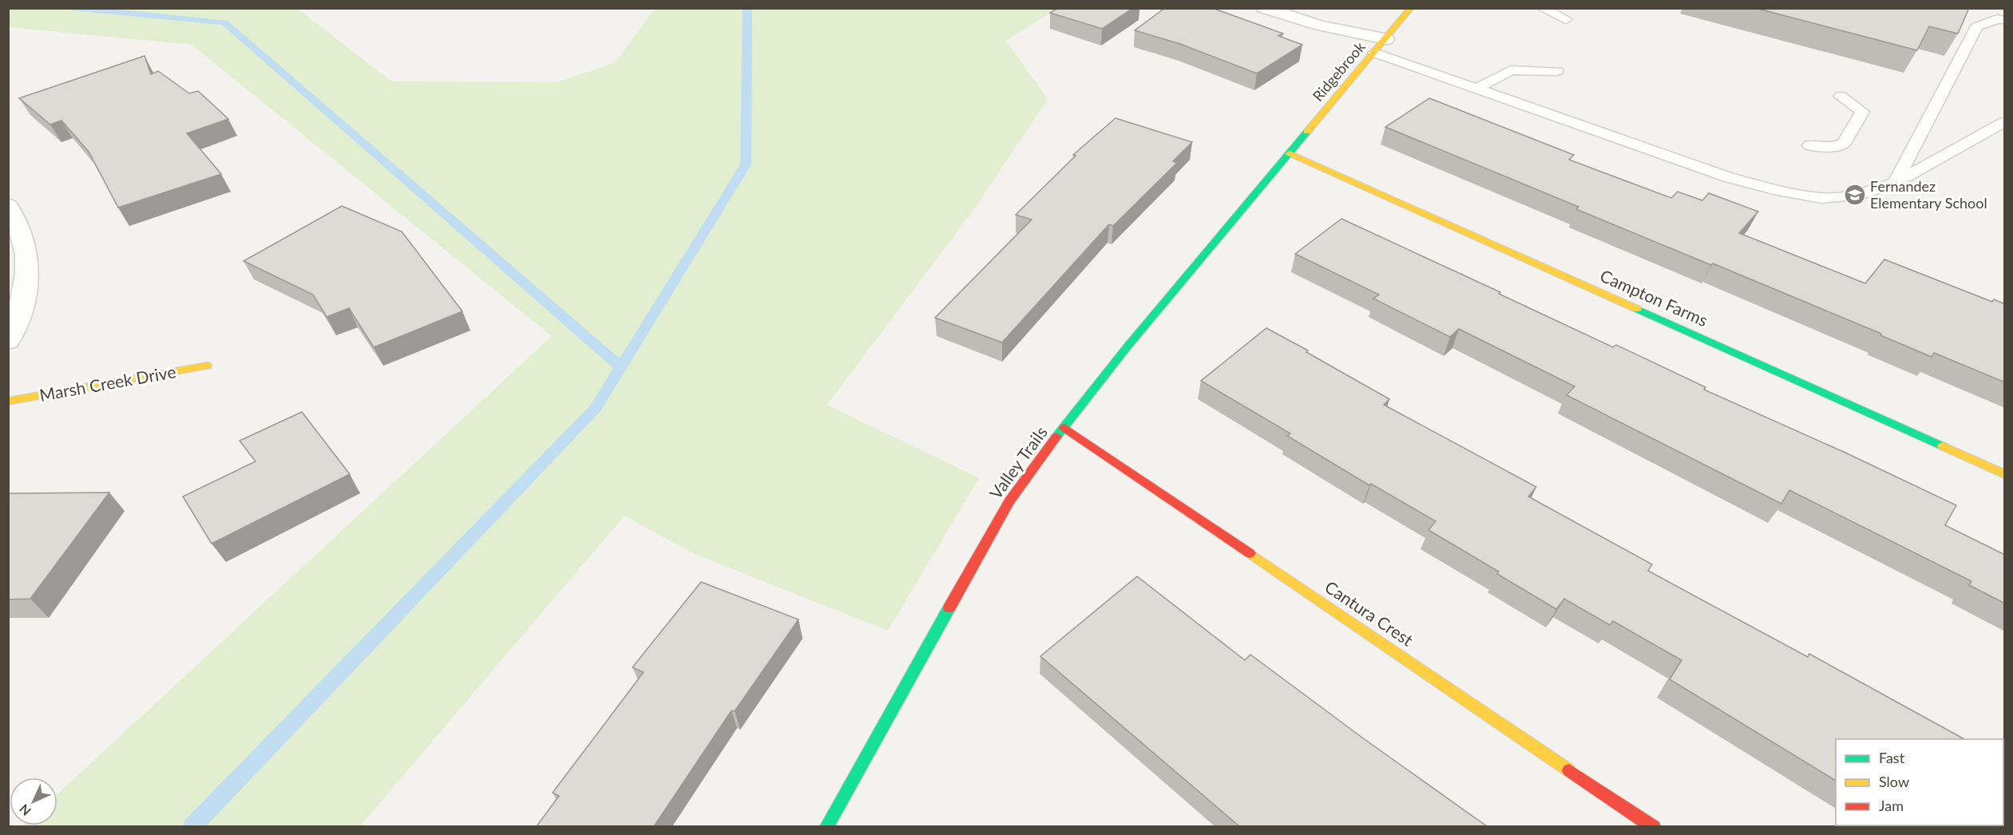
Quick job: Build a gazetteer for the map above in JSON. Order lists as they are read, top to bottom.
{
  "streets": {
    "street": [
      "Ridgebrook",
      "Campton Farms",
      "Marsh Creek Drive",
      "Valley Trails",
      "Cantura Crest"
    ]
  },
  "crossings": [
    ["Ridgebrook", "Campton Farms"],
    ["Ridgebrook", "Valley Trails"],
    ["Campton Farms", "Valley Trails"],
    ["Valley Trails", "Cantura Crest"]
  ],
  "places": {
    "school or university": ["Fernandez Elementary School"]
  },
  "legend": ["Fast", "Slow", "Jam"],
  "north": "bottom left"
}
